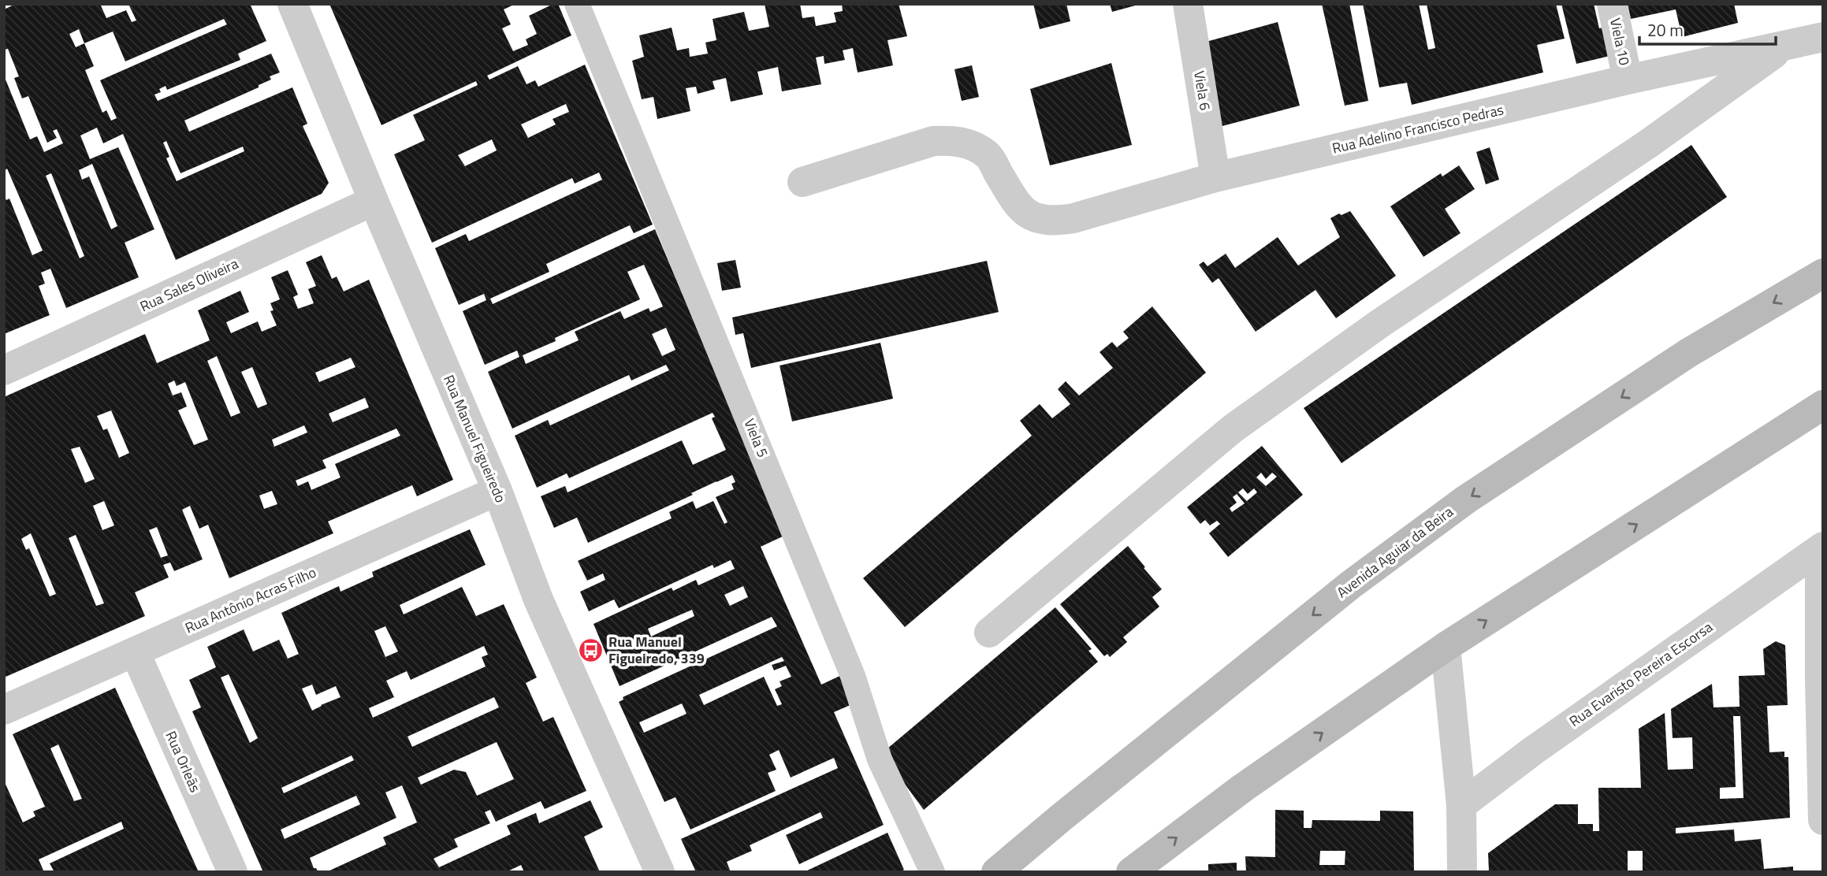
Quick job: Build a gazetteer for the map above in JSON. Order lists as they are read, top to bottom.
{
  "streets": {
    "main road": ["Avenida Aguiar da Beira"],
    "street": [
      "Viela 10",
      "Viela 6",
      "Rua Adelino Francisco Pedras",
      "Rua Sales Oliveira",
      "Rua Manuel Figueiredo",
      "Rua Antônio Acras Filho",
      "Rua Evaristo Pereira Escorsa",
      "Rua Orleãs"
    ],
    "lane": ["Viela 5"]
  },
  "crossings": [
    ["Viela 10", "Rua Adelino Francisco Pedras"],
    ["Viela 6", "Rua Adelino Francisco Pedras"],
    ["Rua Sales Oliveira", "Rua Manuel Figueiredo"],
    ["Rua Manuel Figueiredo", "Rua Antônio Acras Filho"],
    ["Rua Antônio Acras Filho", "Rua Orleãs"]
  ],
  "places": {
    "bus stop": ["Rua Manuel Figueiredo, 339"]
  },
  "scale_bar": "20 m"
}
